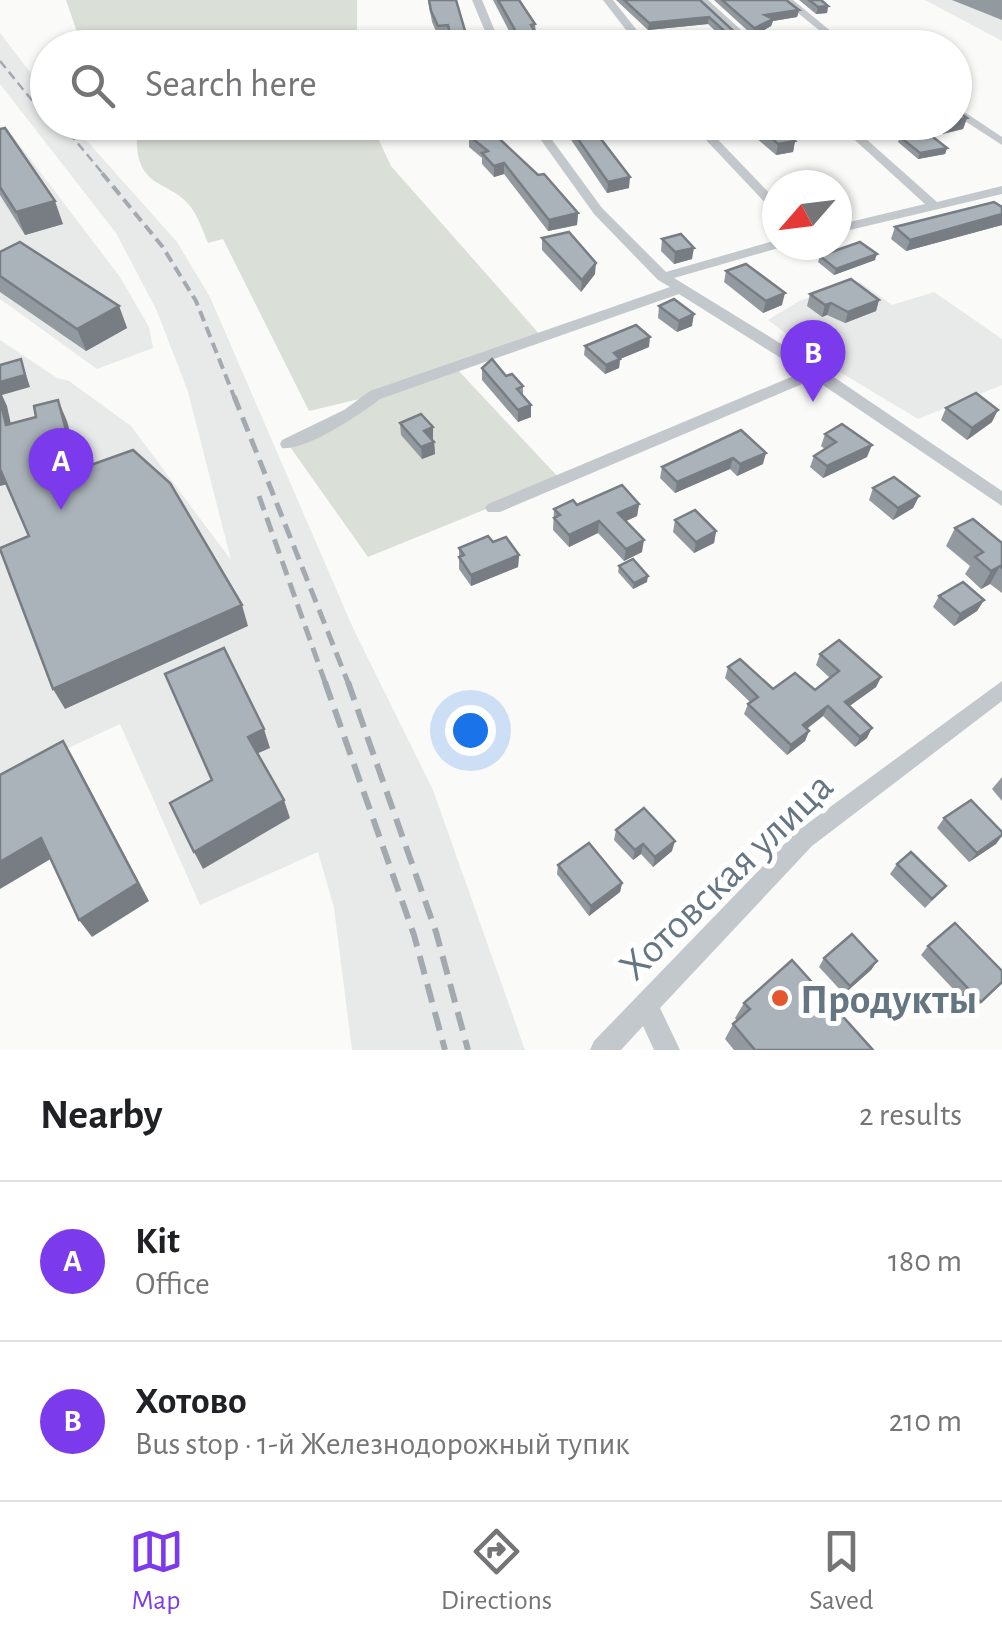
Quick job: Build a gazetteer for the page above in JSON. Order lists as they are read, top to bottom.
{
  "streets": {
    "street": ["Хотовская улица"]
  },
  "places": ["Продукты"],
  "north": "bottom left",
  "page": {
    "search": "Search here",
    "pins": ["B", "A"],
    "heading": ["Nearby", "2 results"],
    "list": [
      {
        "mark": "A",
        "name": "Kit",
        "note": "Office",
        "value": "180 m"
      },
      {
        "mark": "B",
        "name": "Хотово",
        "note": "Bus stop · 1-й Железнодорожный тупик",
        "value": "210 m"
      }
    ],
    "nav": ["Map", "Directions", "Saved"]
  }
}
